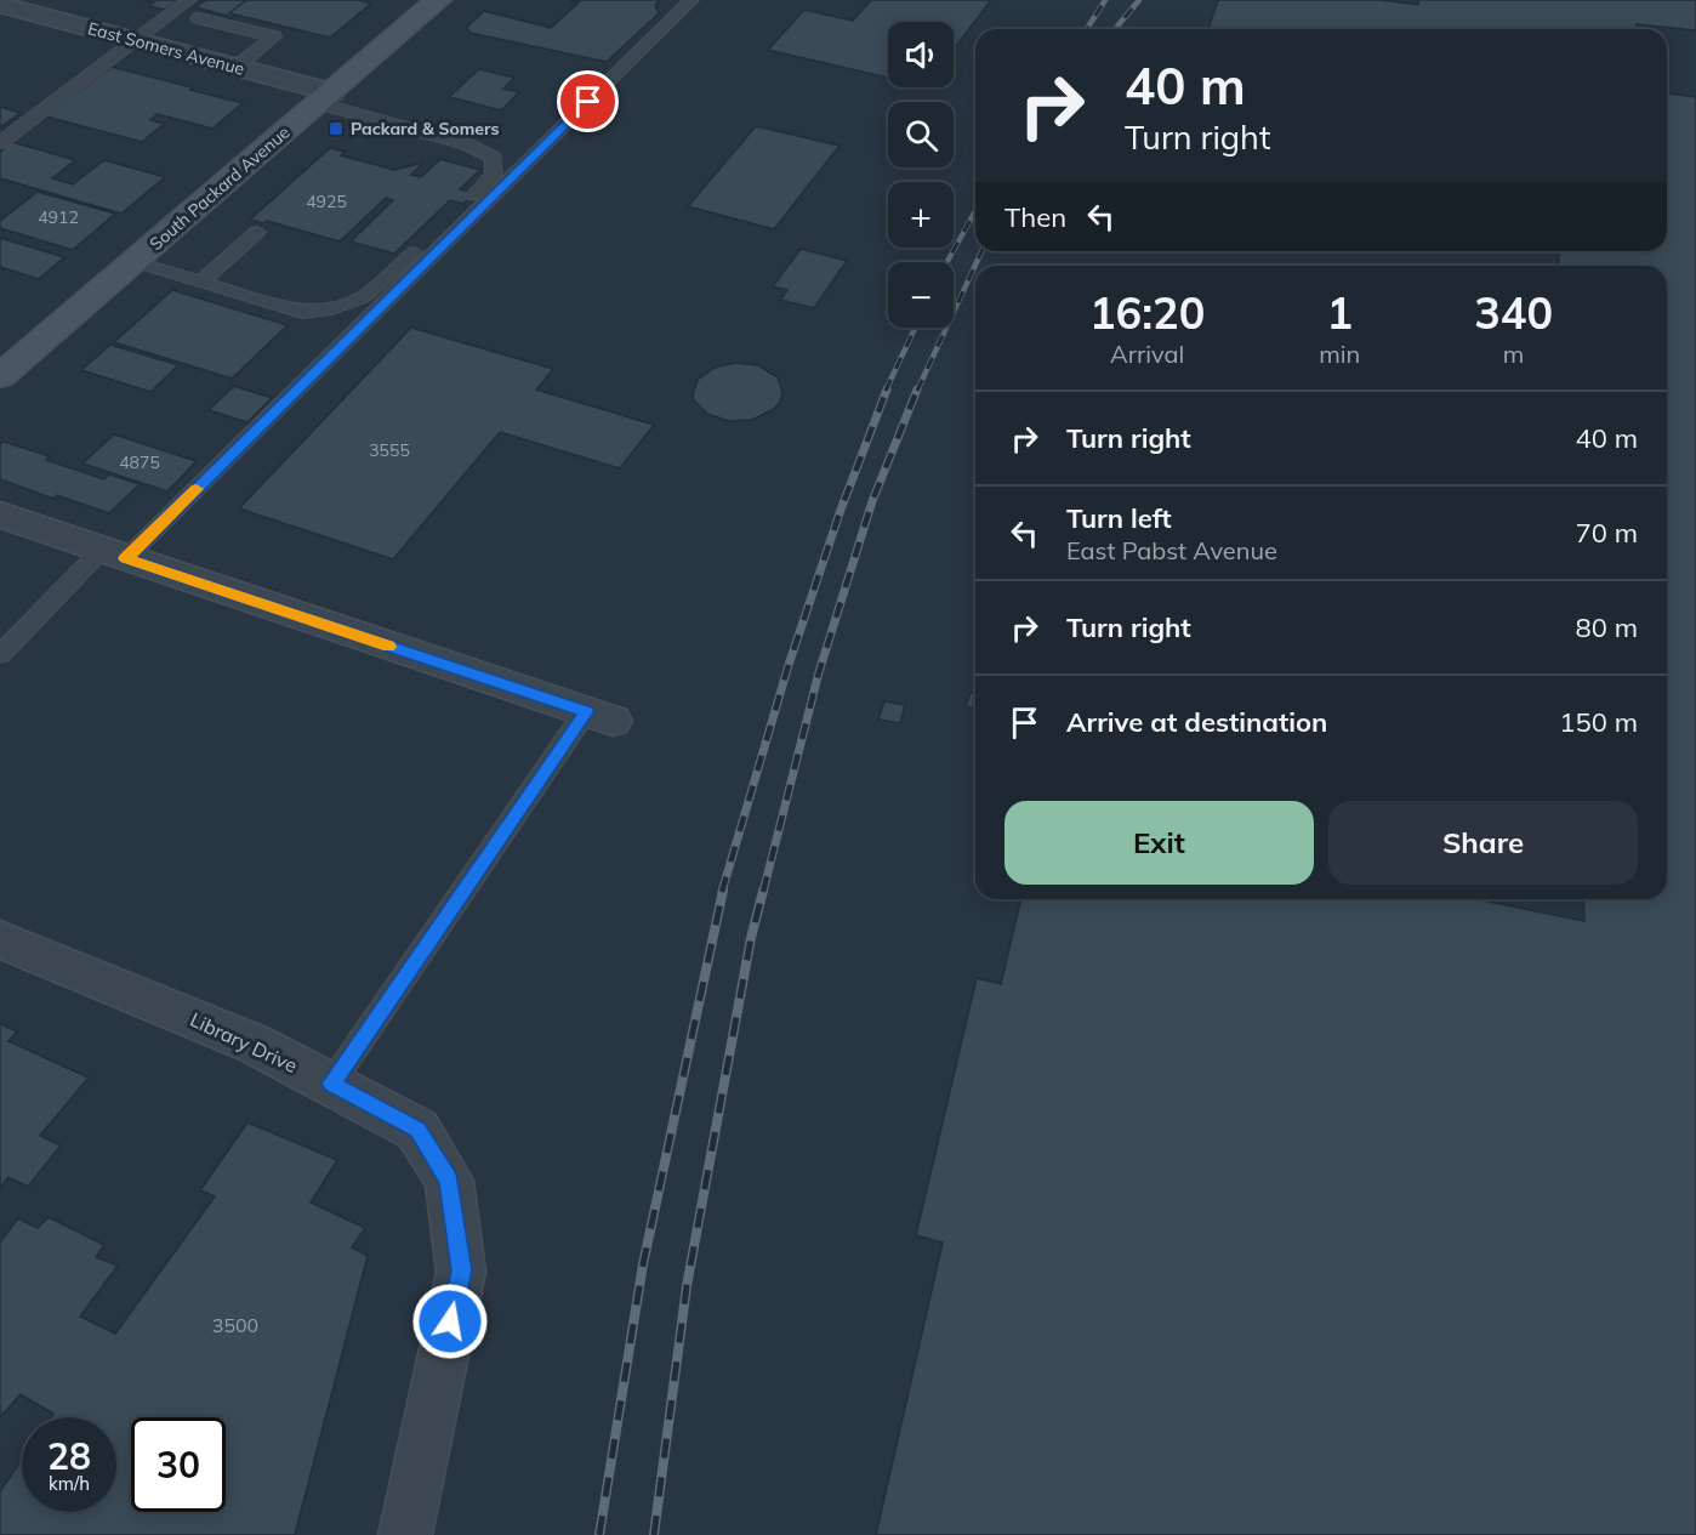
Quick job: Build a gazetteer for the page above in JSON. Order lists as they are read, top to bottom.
{
  "streets": {
    "street": ["East Somers Avenue", "South Packard Avenue", "Library Drive"]
  },
  "crossings": [
    ["East Somers Avenue", "South Packard Avenue"]
  ],
  "places": {
    "transit": ["Packard & Somers"]
  },
  "house_numbers": [
    "4925",
    "4912",
    "3555",
    "4875",
    "3500"
  ],
  "page": {
    "map_buttons": ["+", "−"],
    "turn": ["40 m", "Turn right"],
    "then": "Then",
    "eta": [
      "16:20",
      "Arrival",
      "1",
      "min",
      "340",
      "m"
    ],
    "list": [
      {
        "name": "Turn right",
        "value": "40 m"
      },
      {
        "name": "Turn left",
        "note": "East Pabst Avenue",
        "value": "70 m"
      },
      {
        "name": "Turn right",
        "value": "80 m"
      },
      {
        "name": "Arrive at destination",
        "value": "150 m"
      }
    ],
    "buttons": ["Exit", "Share"],
    "speed": "28 km/h",
    "limit": "30"
  }
}
